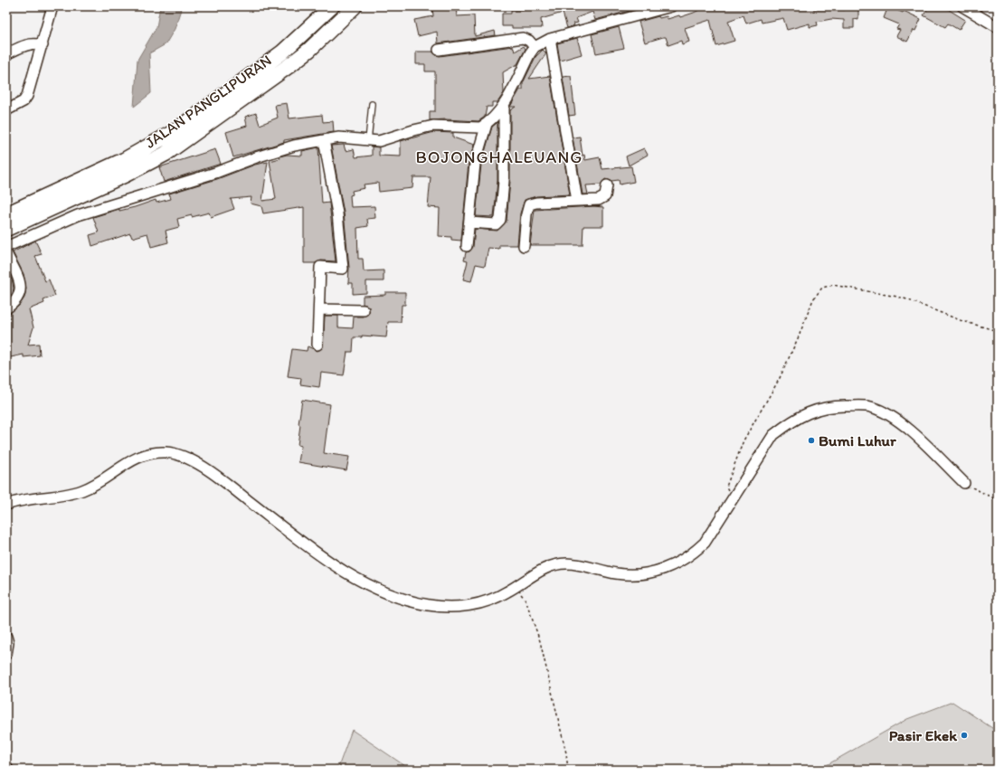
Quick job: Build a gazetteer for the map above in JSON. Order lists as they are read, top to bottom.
{
  "streets": {
    "main road": ["JALAN PANGLIPURAN"]
  },
  "districts": ["BOJONGHALEUANG"],
  "places": ["Bumi Luhur", "Pasir Ekek"]
}
